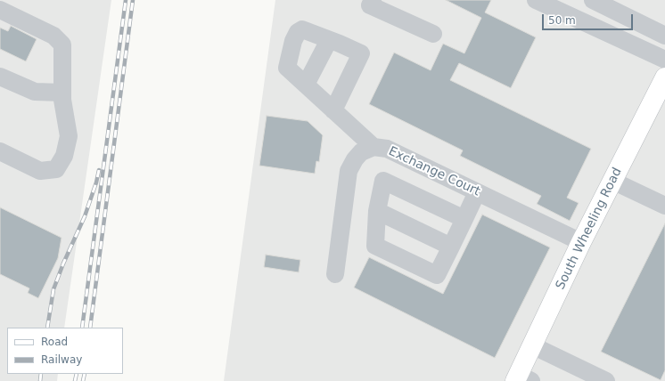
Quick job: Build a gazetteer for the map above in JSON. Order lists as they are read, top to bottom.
{
  "streets": {
    "main road": ["South Wheeling Road"],
    "street": ["Exchange Court"]
  },
  "crossings": [
    ["Exchange Court", "South Wheeling Road"]
  ],
  "legend": ["Road", "Railway"],
  "scale_bar": "50 m"
}
